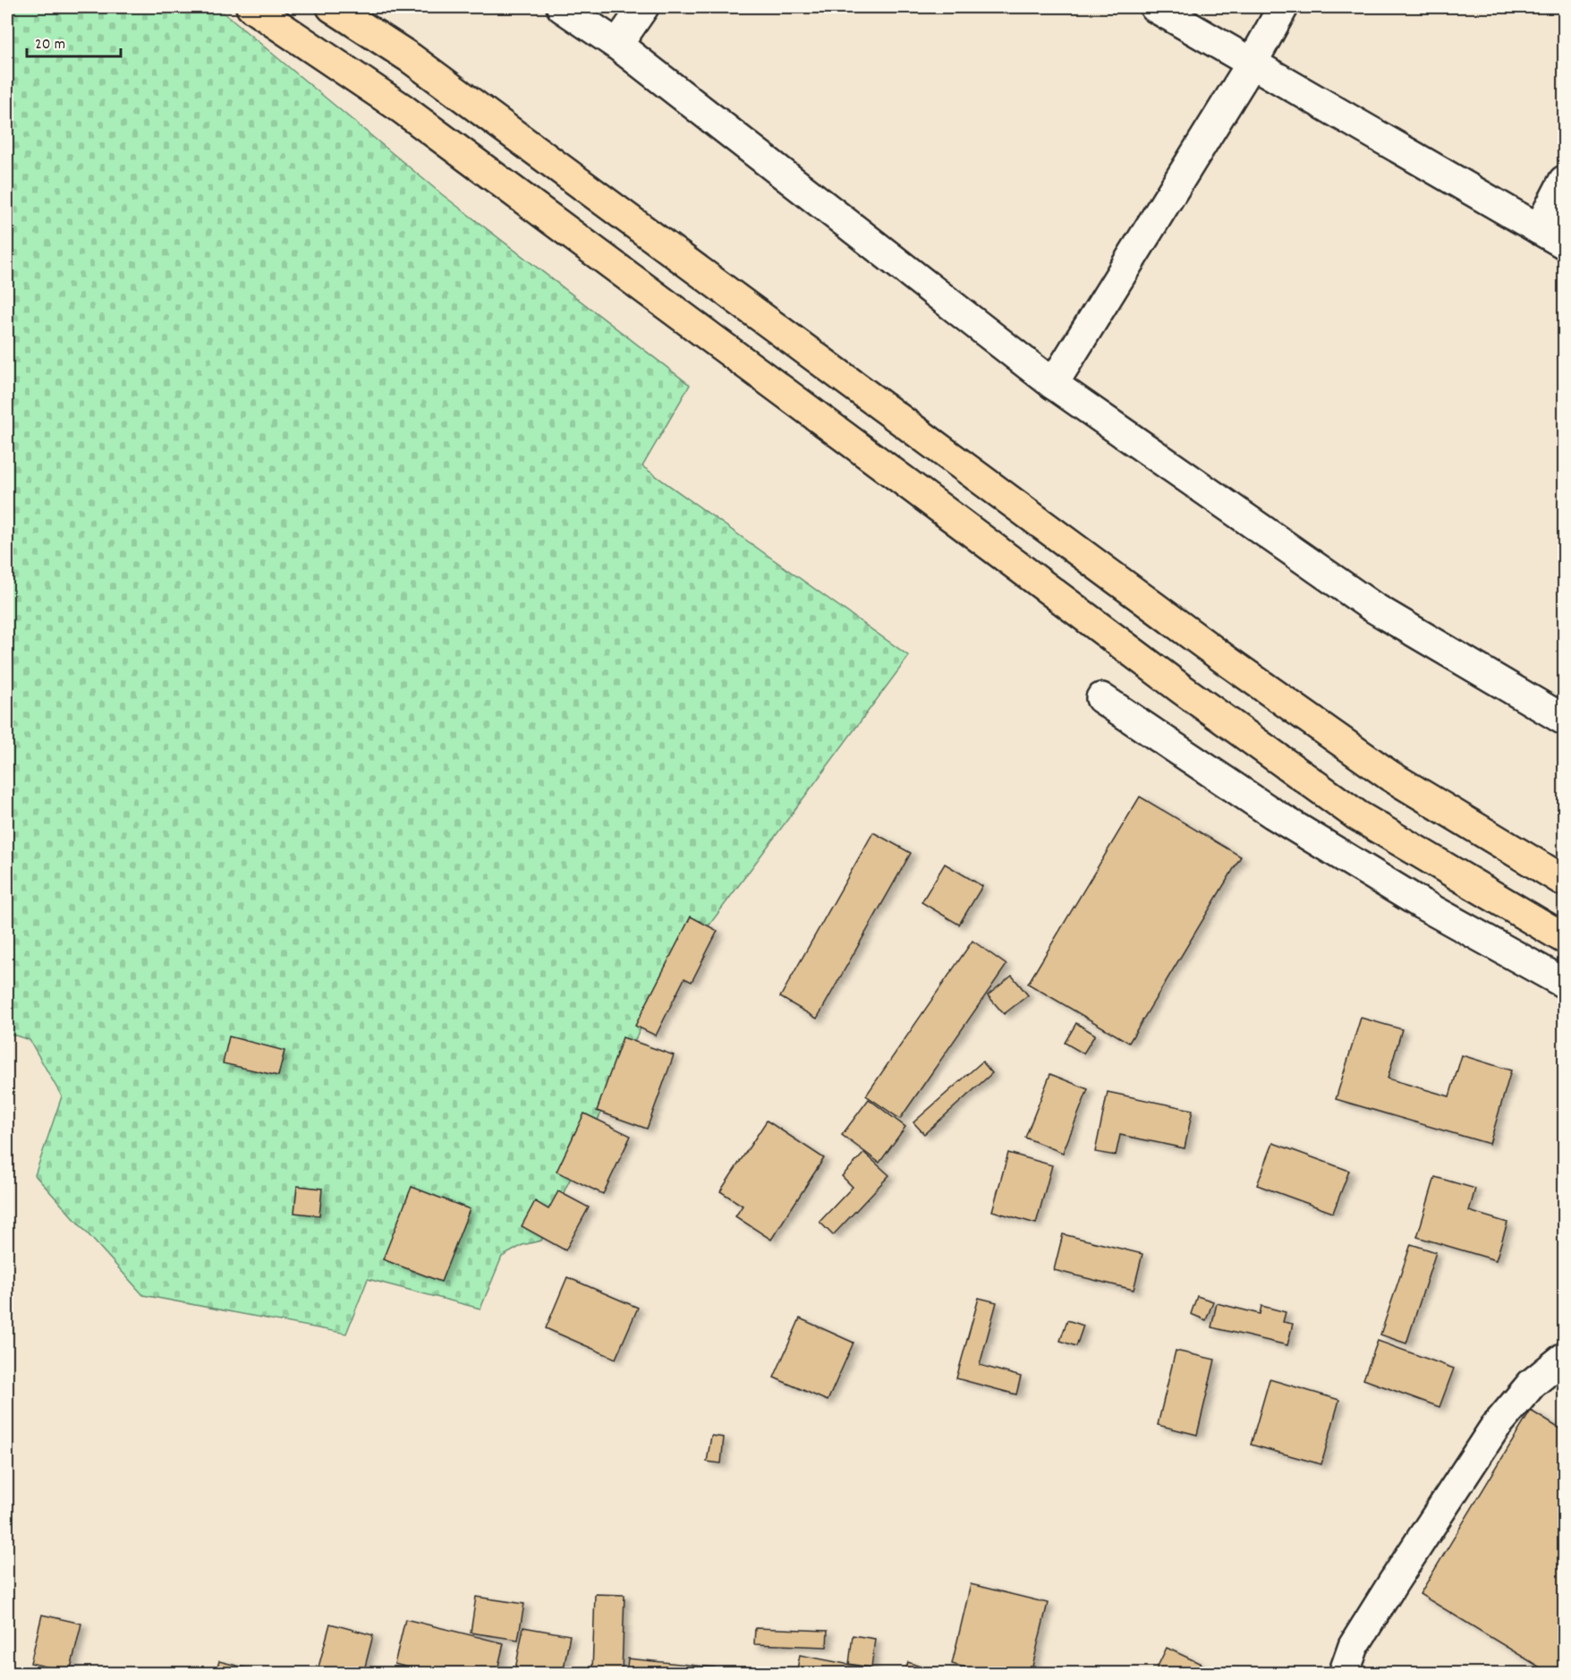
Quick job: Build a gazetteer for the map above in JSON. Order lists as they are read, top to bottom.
{
  "scale_bar": "20 m"
}
